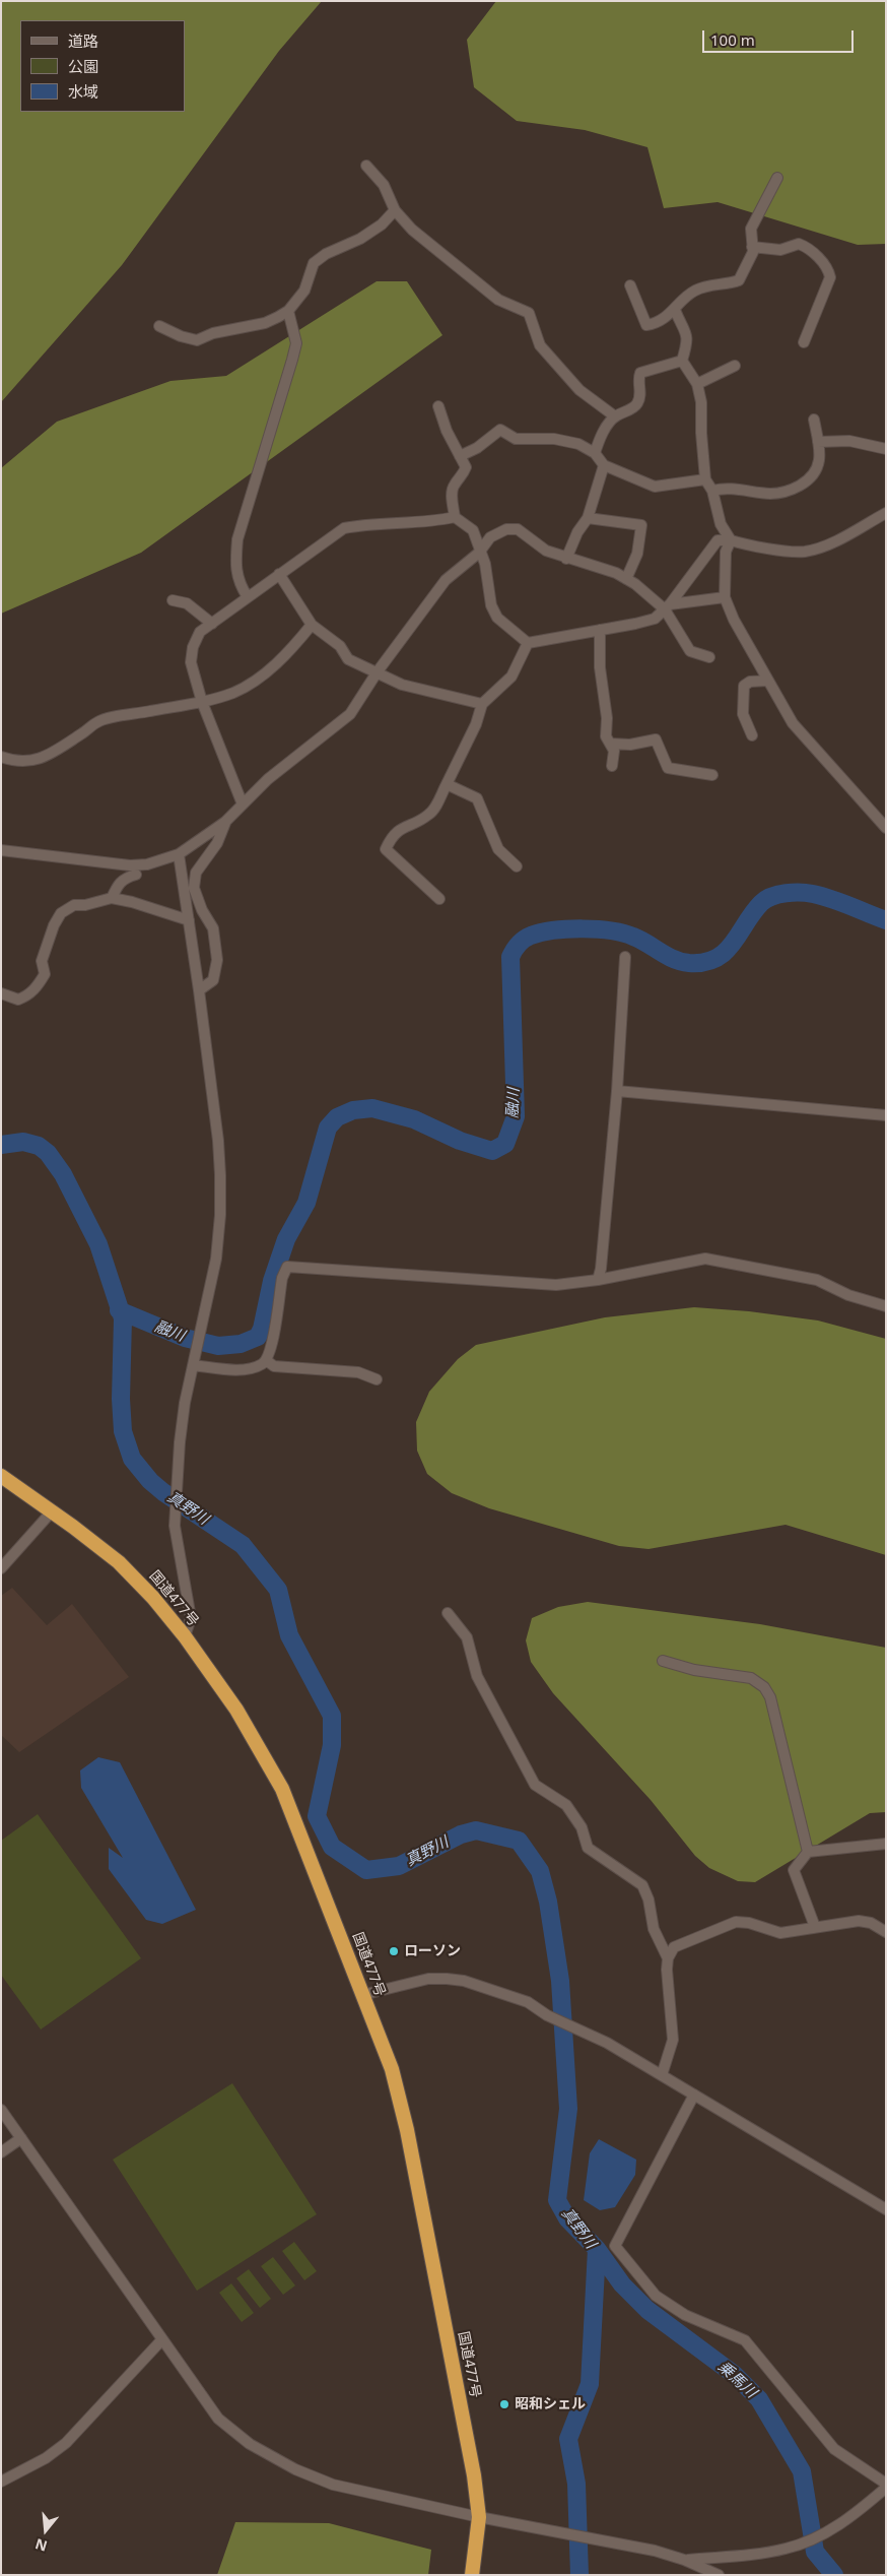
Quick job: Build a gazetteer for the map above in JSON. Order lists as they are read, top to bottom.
{
  "streets": {
    "highway": ["国道477号"]
  },
  "water": ["融川", "真野川", "乗馬川"],
  "places": ["ローソン", "昭和シェル"],
  "legend": ["道路", "公園", "水域"],
  "scale_bar": "100 m",
  "north": "bottom"
}
